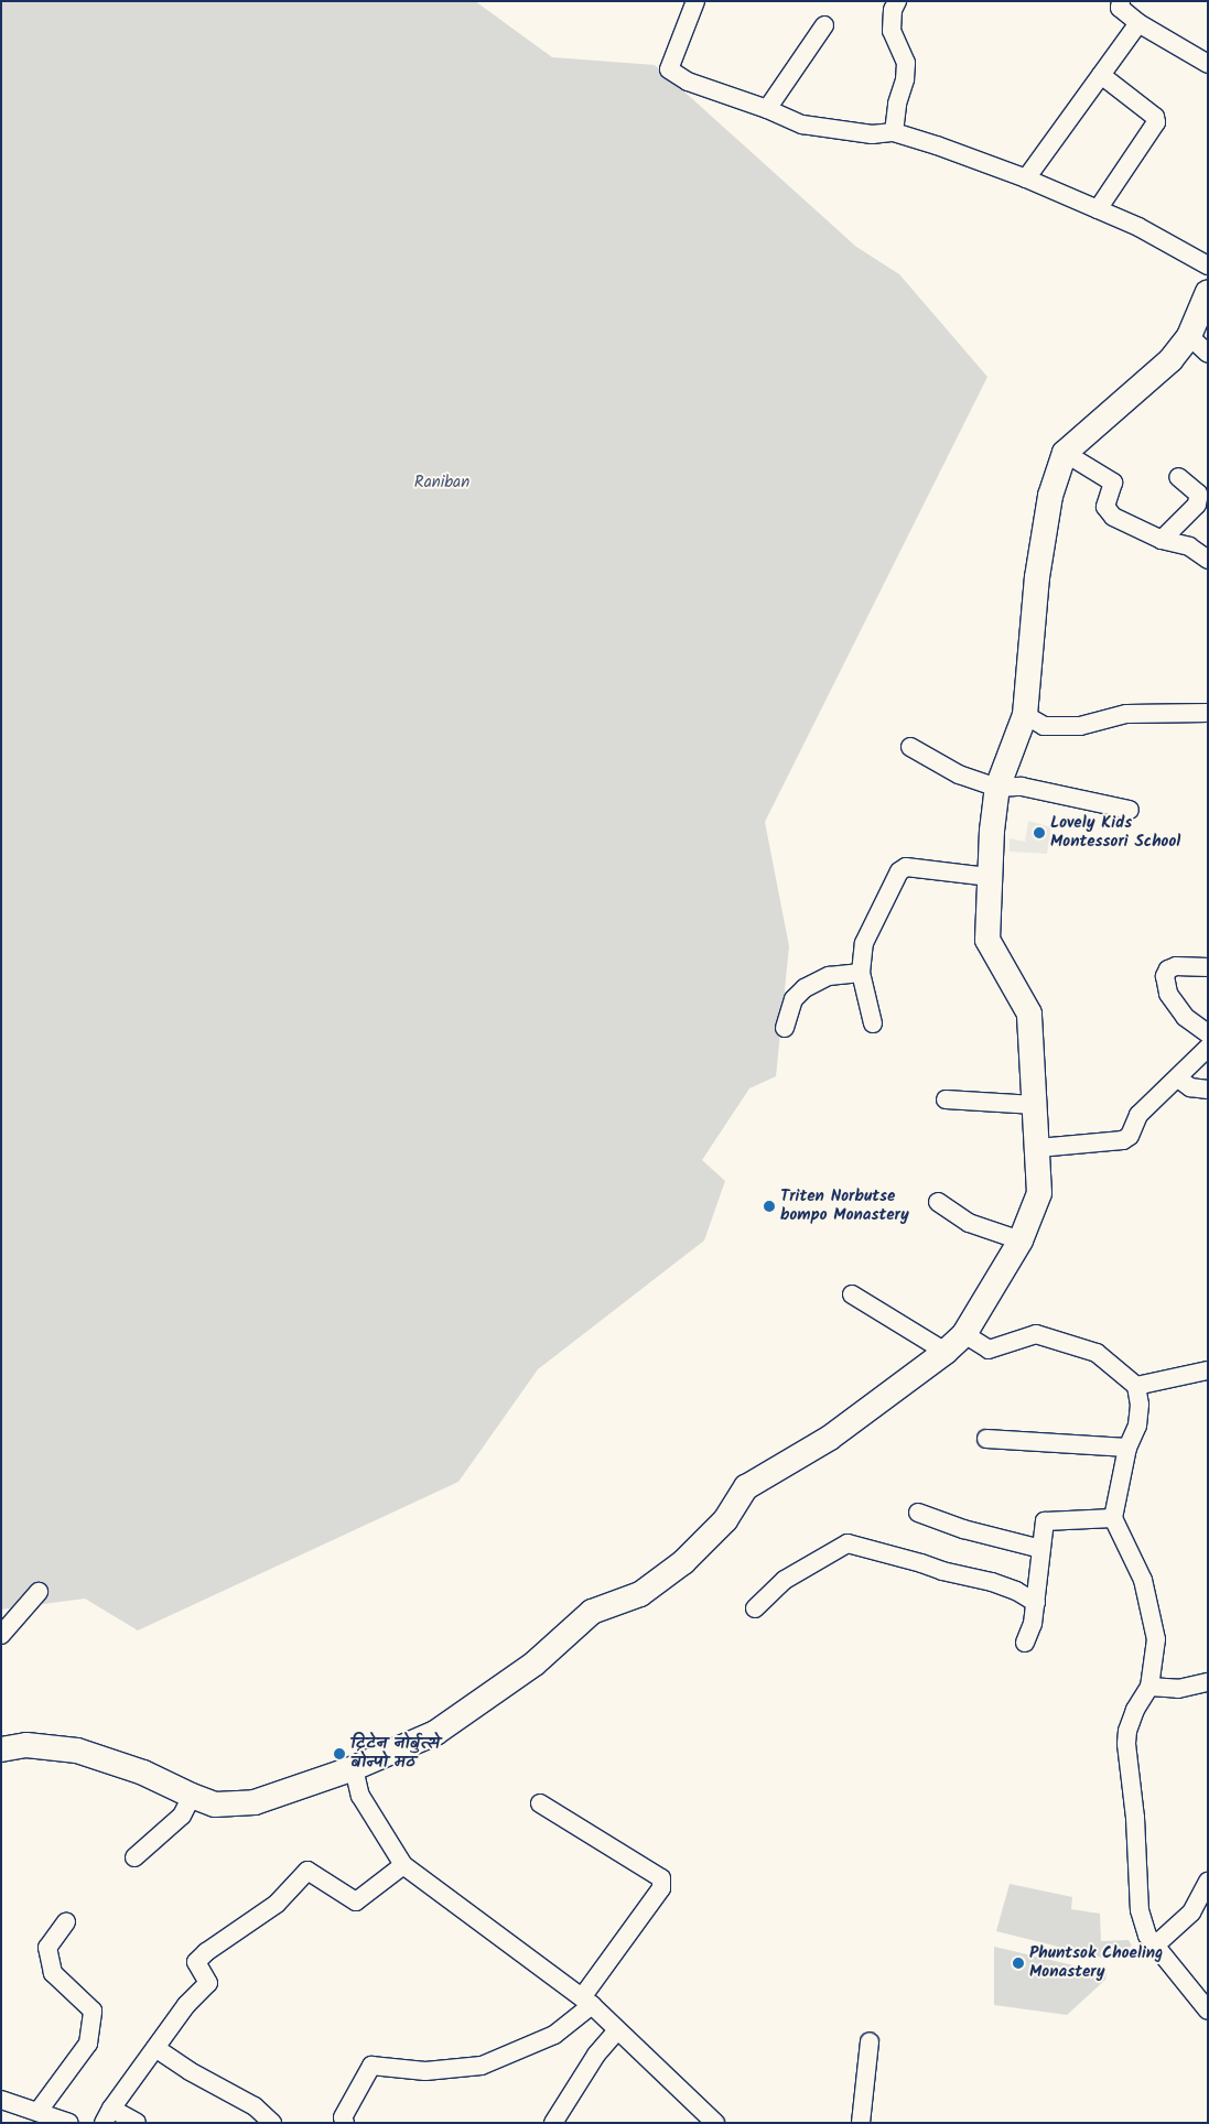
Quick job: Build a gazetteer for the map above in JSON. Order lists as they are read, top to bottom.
{
  "parks": ["Raniban"],
  "places": [
    "Lovely Kids Montessori School",
    "Triten Norbutse bompo Monastery",
    "ट्रिटेन नोर्बुत्से बोन्पो मठ",
    "Phuntsok Choeling Monastery"
  ]
}
